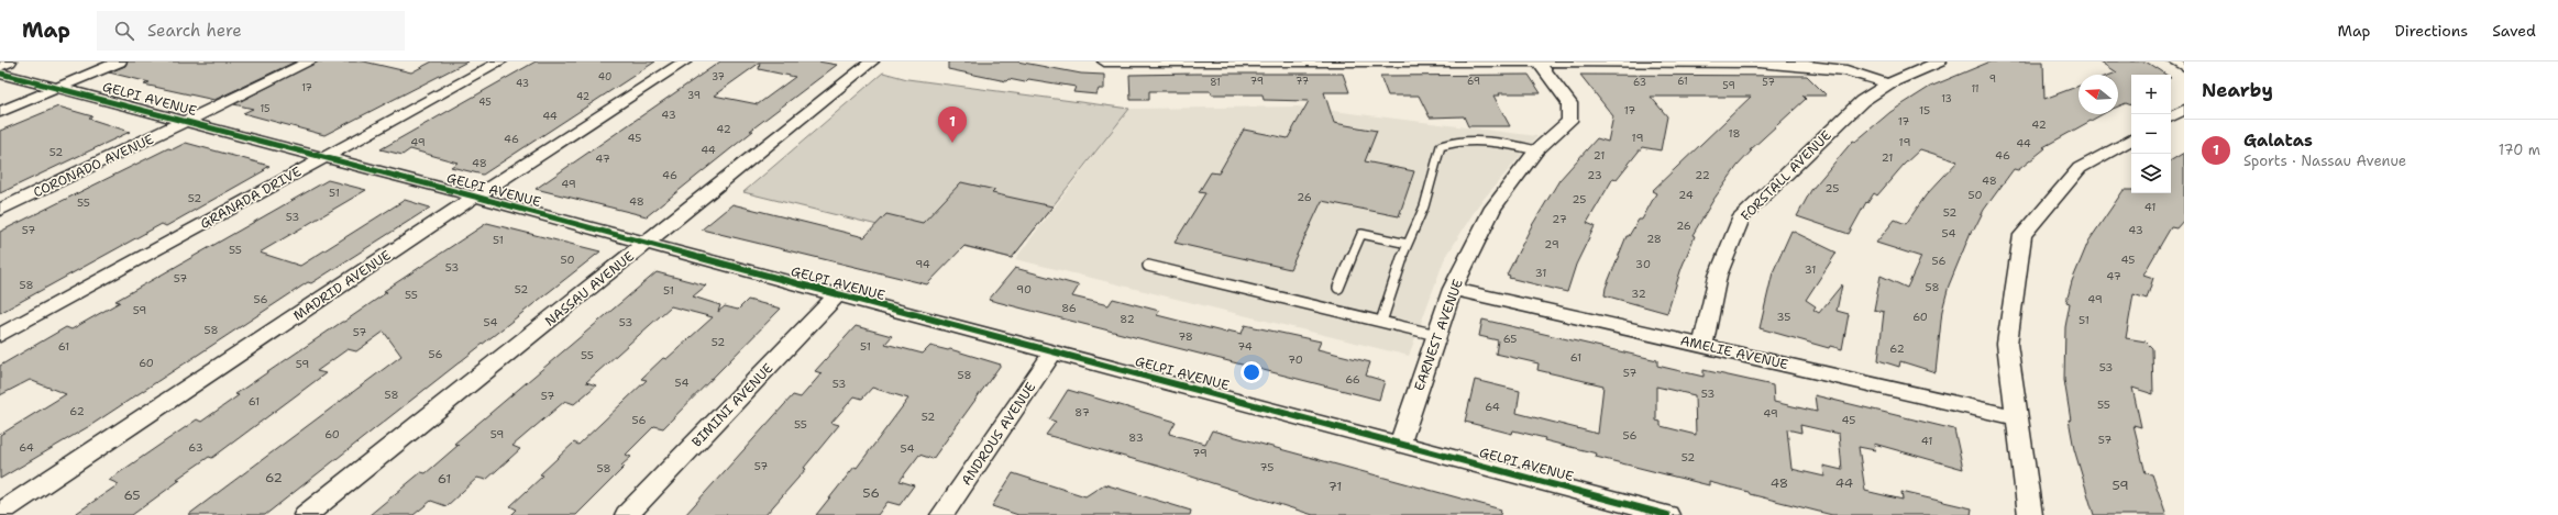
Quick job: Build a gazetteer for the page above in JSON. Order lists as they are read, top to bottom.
{
  "streets": {
    "street": [
      "GELPI AVENUE",
      "CORONADO AVENUE",
      "FORSTALL AVENUE",
      "GRANADA DRIVE",
      "MADRID AVENUE",
      "NASSAU AVENUE",
      "EARNEST AVENUE",
      "AMELIE AVENUE",
      "BIMINI AVENUE",
      "ANDROUS AVENUE"
    ]
  },
  "crossings": [
    ["GELPI AVENUE", "CORONADO AVENUE"],
    ["GELPI AVENUE", "GRANADA DRIVE"],
    ["GELPI AVENUE", "MADRID AVENUE"],
    ["GELPI AVENUE", "NASSAU AVENUE"],
    ["GELPI AVENUE", "EARNEST AVENUE"],
    ["GELPI AVENUE", "BIMINI AVENUE"],
    ["GELPI AVENUE", "ANDROUS AVENUE"],
    ["FORSTALL AVENUE", "AMELIE AVENUE"],
    ["EARNEST AVENUE", "AMELIE AVENUE"]
  ],
  "house_numbers": [
    "40",
    "37",
    "9",
    "79",
    "77",
    "69",
    "61",
    "81",
    "63",
    "57",
    "43",
    "59",
    "17",
    "11",
    "39",
    "42",
    "13",
    "45",
    "15",
    "17",
    "15",
    "43",
    "44",
    "17",
    "42",
    "42",
    "18",
    "45",
    "19",
    "46",
    "49",
    "19",
    "44",
    "44",
    "52",
    "21",
    "46",
    "21",
    "47",
    "48",
    "46",
    "23",
    "22",
    "48",
    "49",
    "25",
    "51",
    "24",
    "50",
    "26",
    "52",
    "25",
    "48",
    "55",
    "41",
    "52",
    "53",
    "27",
    "26",
    "57",
    "43",
    "54",
    "28",
    "51",
    "29",
    "55",
    "50",
    "45",
    "56",
    "94",
    "30",
    "53",
    "31",
    "31",
    "47",
    "57",
    "58",
    "58",
    "52",
    "90",
    "51",
    "32",
    "55",
    "56",
    "49",
    "86",
    "59",
    "35",
    "60",
    "82",
    "51",
    "54",
    "53",
    "58",
    "57",
    "78",
    "65",
    "52",
    "61",
    "51",
    "74",
    "62",
    "56",
    "55",
    "61",
    "70",
    "60",
    "59",
    "53",
    "57",
    "58",
    "66",
    "54",
    "53",
    "53",
    "58",
    "57",
    "61",
    "55",
    "64",
    "62",
    "87",
    "49",
    "52",
    "56",
    "45",
    "55",
    "60",
    "59",
    "56",
    "83",
    "57",
    "41",
    "64",
    "63",
    "54",
    "79",
    "52",
    "57",
    "75",
    "58",
    "62",
    "61",
    "48",
    "44",
    "59",
    "71",
    "56",
    "65"
  ],
  "north": "left",
  "page": {
    "header": "Map",
    "search": "Search here",
    "nav": ["Map", "Directions", "Saved"],
    "heading": "Nearby",
    "map_buttons": ["+", "−"],
    "pins": "1",
    "list": [
      {
        "mark": "1",
        "name": "Galatas",
        "note": "Sports · Nassau Avenue",
        "value": "170 m"
      }
    ]
  }
}
